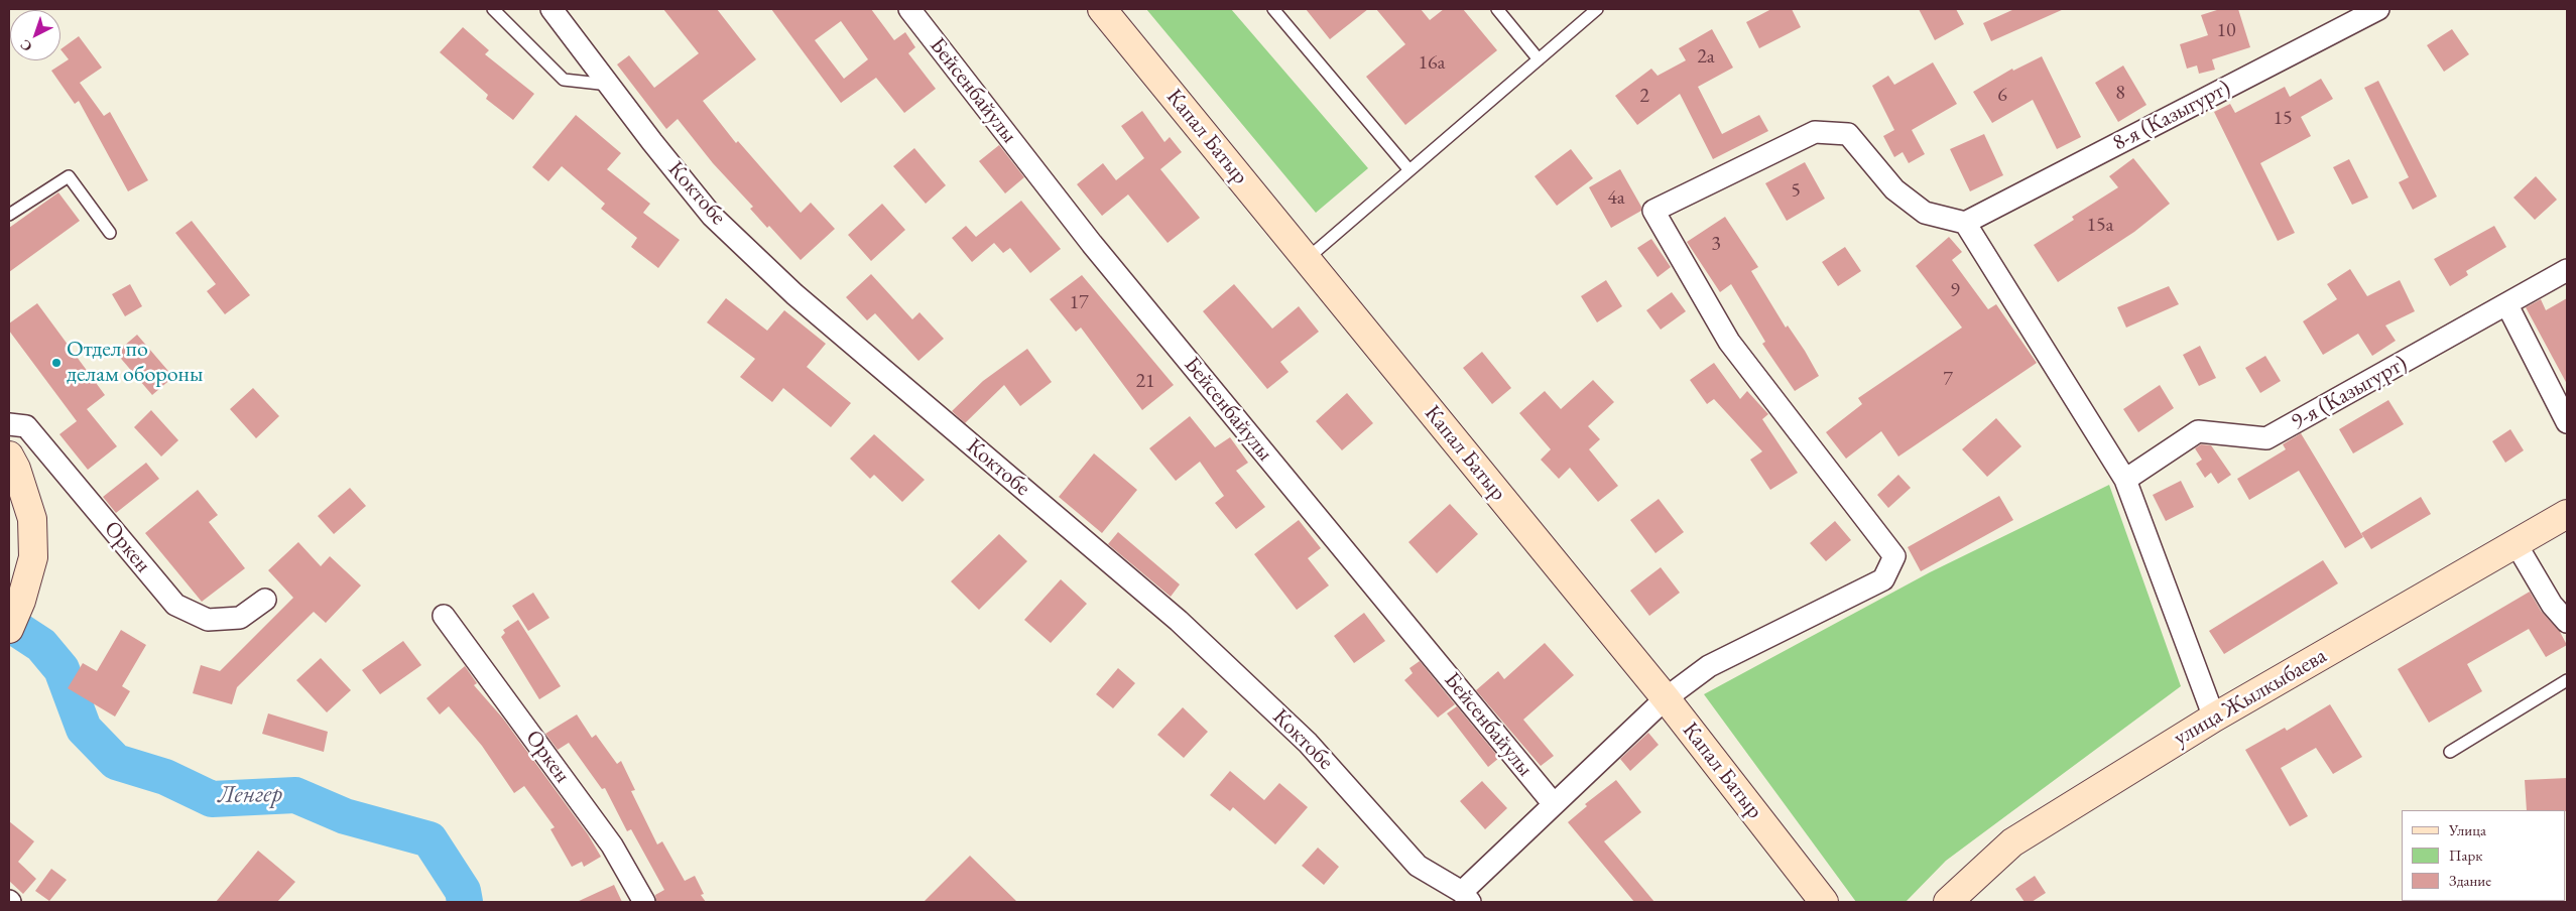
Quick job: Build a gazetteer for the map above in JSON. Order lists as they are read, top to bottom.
{
  "streets": {
    "main road": ["Капал Батыр", "улица Жылкыбаева"],
    "street": [
      "Бейсенбайулы",
      "8-я (Казыгурт)",
      "Коктобе",
      "9-я (Казыгурт)",
      "Оркен"
    ]
  },
  "water": ["Ленгер"],
  "places": ["Отдел по делам обороны"],
  "house_numbers": [
    "10",
    "2а",
    "16а",
    "8",
    "6",
    "2",
    "15",
    "5",
    "4а",
    "15а",
    "3",
    "9",
    "17",
    "7",
    "21"
  ],
  "legend": ["Улица", "Парк", "Здание"],
  "north": "bottom left"
}
